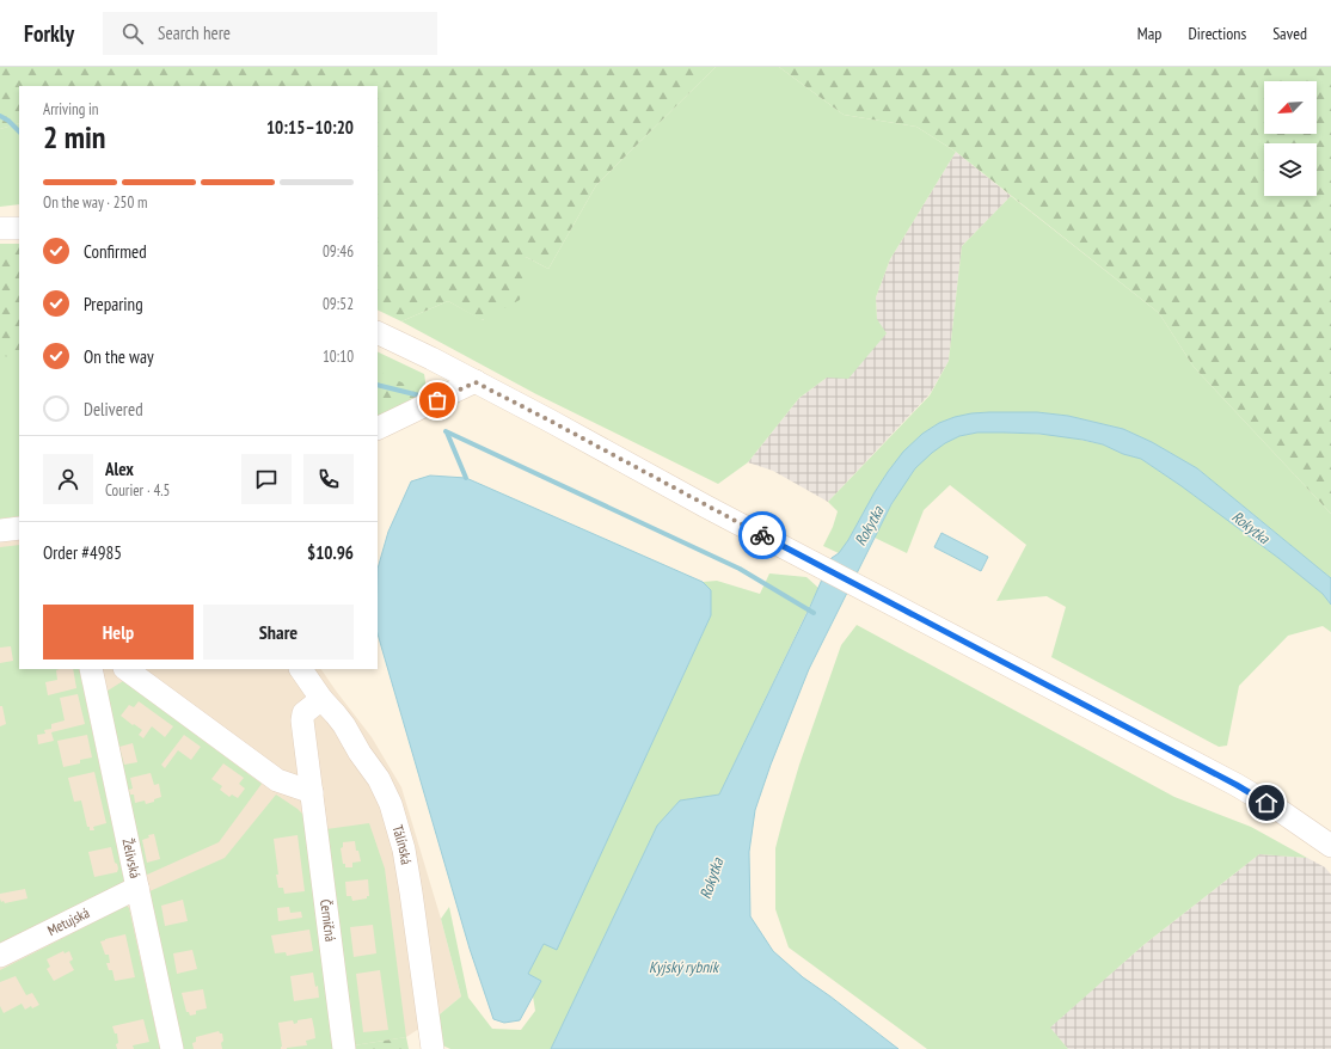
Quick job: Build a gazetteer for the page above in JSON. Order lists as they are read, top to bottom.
{
  "streets": {
    "street": [
      "Tálínská",
      "Želivská",
      "Metujská",
      "Černičná"
    ]
  },
  "crossings": [
    ["Tálínská", "Černičná"],
    ["Želivská", "Metujská"]
  ],
  "water": ["Rokytka", "Kyjský rybník"],
  "north": "bottom left",
  "page": {
    "header": "Forkly",
    "search": "Search here",
    "nav": ["Map", "Directions", "Saved"],
    "heading": ["2 min", "Arriving in", "10:15–10:20"],
    "panel": [
      "Alex",
      "Courier · 4.5",
      "Order #4985",
      "$10.96"
    ],
    "bar": "On the way · 250 m",
    "list": [
      ["Confirmed", "09:46"],
      ["Preparing", "09:52"],
      ["On the way", "10:10"],
      "Delivered"
    ],
    "buttons": ["Help", "Share"]
  }
}
